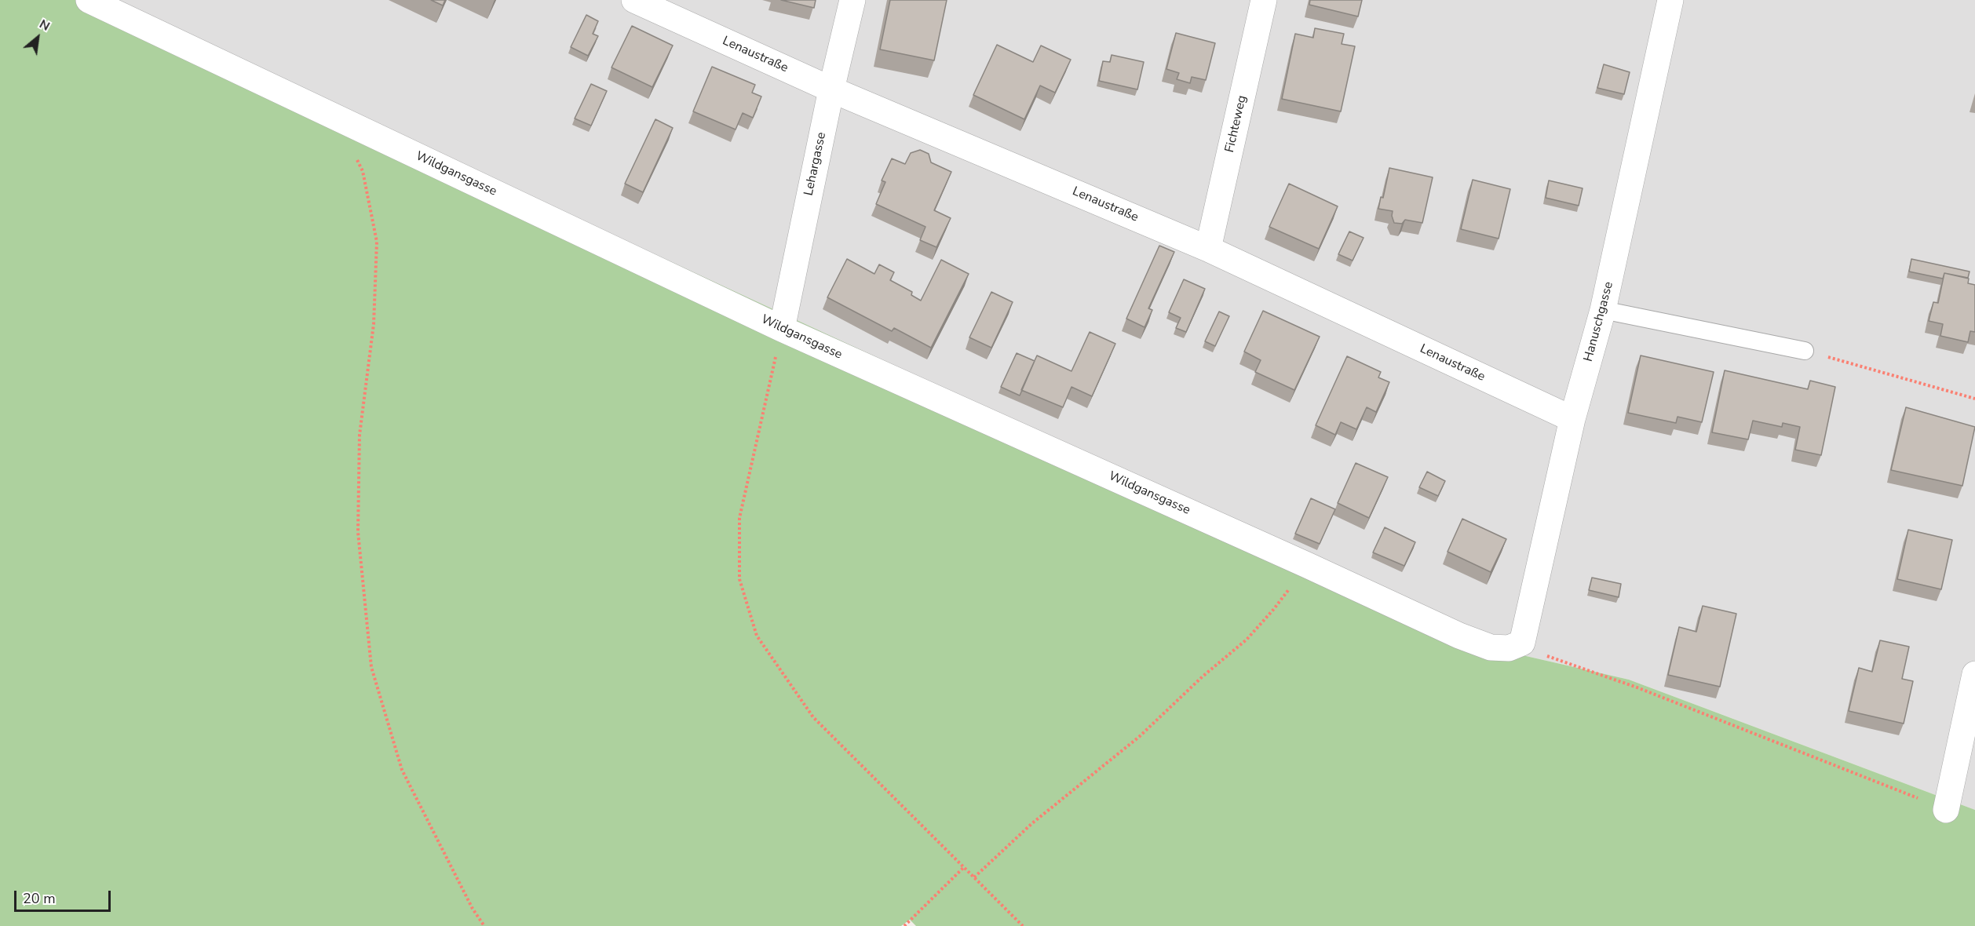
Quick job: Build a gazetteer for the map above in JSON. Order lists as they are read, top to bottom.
{
  "streets": {
    "street": [
      "Lenaustraße",
      "Fichteweg",
      "Lehargasse",
      "Wildgansgasse",
      "Hanuschgasse"
    ]
  },
  "crossings": [
    ["Lenaustraße", "Fichteweg"],
    ["Lenaustraße", "Lehargasse"],
    ["Lenaustraße", "Hanuschgasse"],
    ["Lehargasse", "Wildgansgasse"],
    ["Wildgansgasse", "Hanuschgasse"]
  ],
  "scale_bar": "20 m",
  "north": "top right"
}
